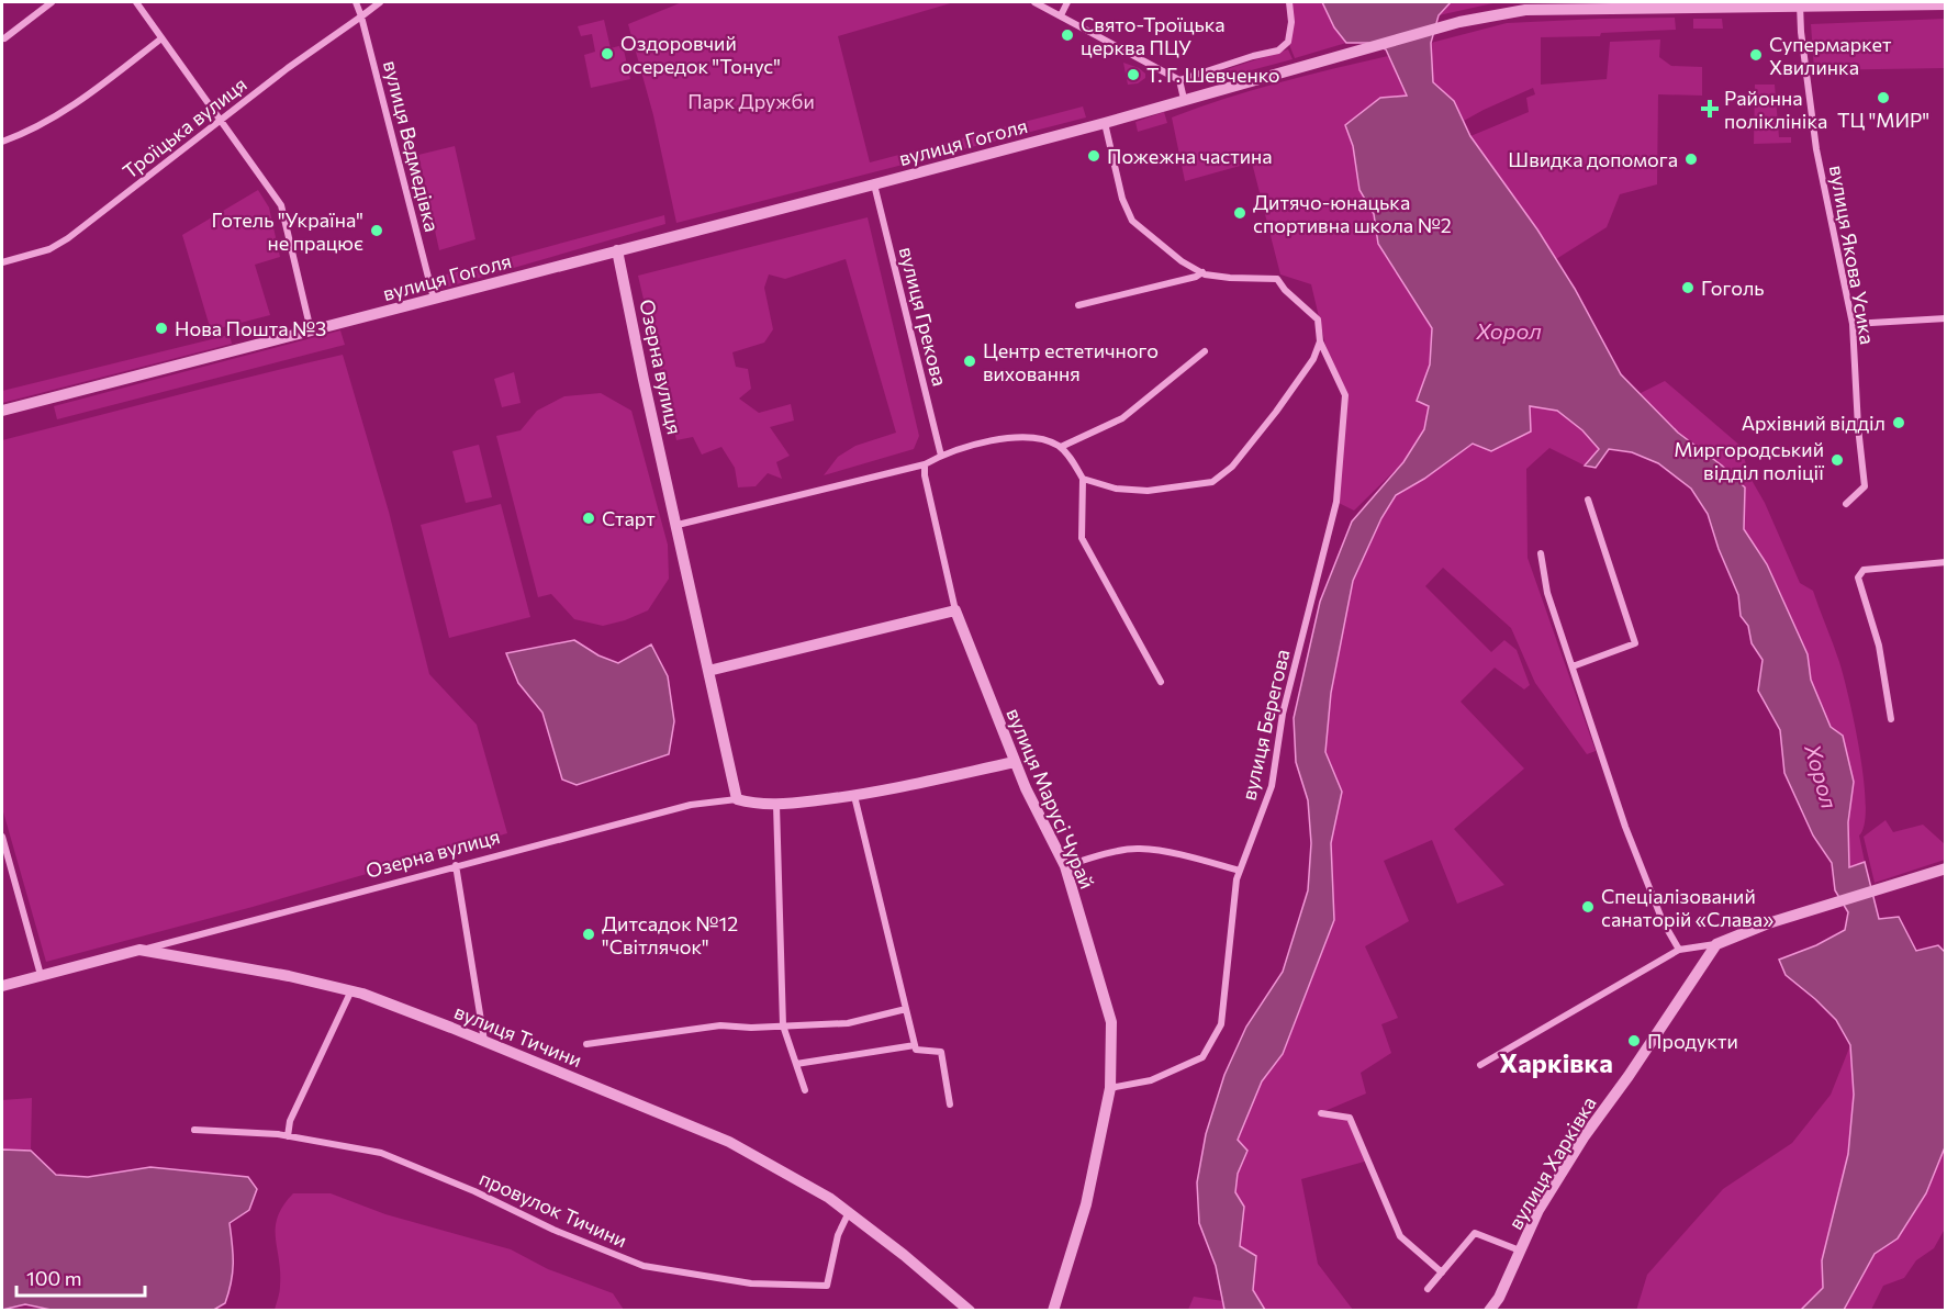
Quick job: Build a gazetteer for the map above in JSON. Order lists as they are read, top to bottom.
{
  "streets": {
    "street": [
      "Троїцька вулиця",
      "вулиця Гоголя",
      "вулиця Ведмедівка",
      "вулиця Якова Усика",
      "вулиця Грекова",
      "Озерна вулиця",
      "вулиця Берегова",
      "вулиця Марусі Чурай",
      "вулиця Тичини",
      "вулиця Харківка",
      "провулок Тичини"
    ]
  },
  "crossings": [
    ["Троїцька вулиця", "вулиця Ведмедівка"],
    ["вулиця Гоголя", "вулиця Ведмедівка"],
    ["вулиця Гоголя", "вулиця Якова Усика"],
    ["вулиця Гоголя", "вулиця Грекова"],
    ["вулиця Гоголя", "Озерна вулиця"],
    ["Озерна вулиця", "вулиця Марусі Чурай"],
    ["Озерна вулиця", "вулиця Тичини"],
    ["вулиця Берегова", "вулиця Марусі Чурай"],
    ["вулиця Тичини", "провулок Тичини"]
  ],
  "districts": ["Харківка"],
  "water": ["Хорол"],
  "parks": ["Парк Дружби"],
  "places": {
    "other": [
      "Свято-Троїцька церква ПЦУ",
      "Оздоровчий осередок \"Тонус\"",
      "Супермаркет Хвилинка",
      "Т. Г. Шевченко",
      "ТЦ \"МИР\"",
      "Пожежна частина",
      "Швидка допомога",
      "Дитячо-юнацька спортивна школа №2",
      "Готель \"Україна\" не працює",
      "Гоголь",
      "Нова Пошта №3",
      "Центр естетичного виховання",
      "Архівний відділ",
      "Миргородський відділ поліції",
      "Старт",
      "Спеціалізований санаторій «Слава»",
      "Дитсадок №12 \"Світлячок\"",
      "Продукти"
    ],
    "health": ["Районна поліклініка"]
  },
  "scale_bar": "100 m"
}
